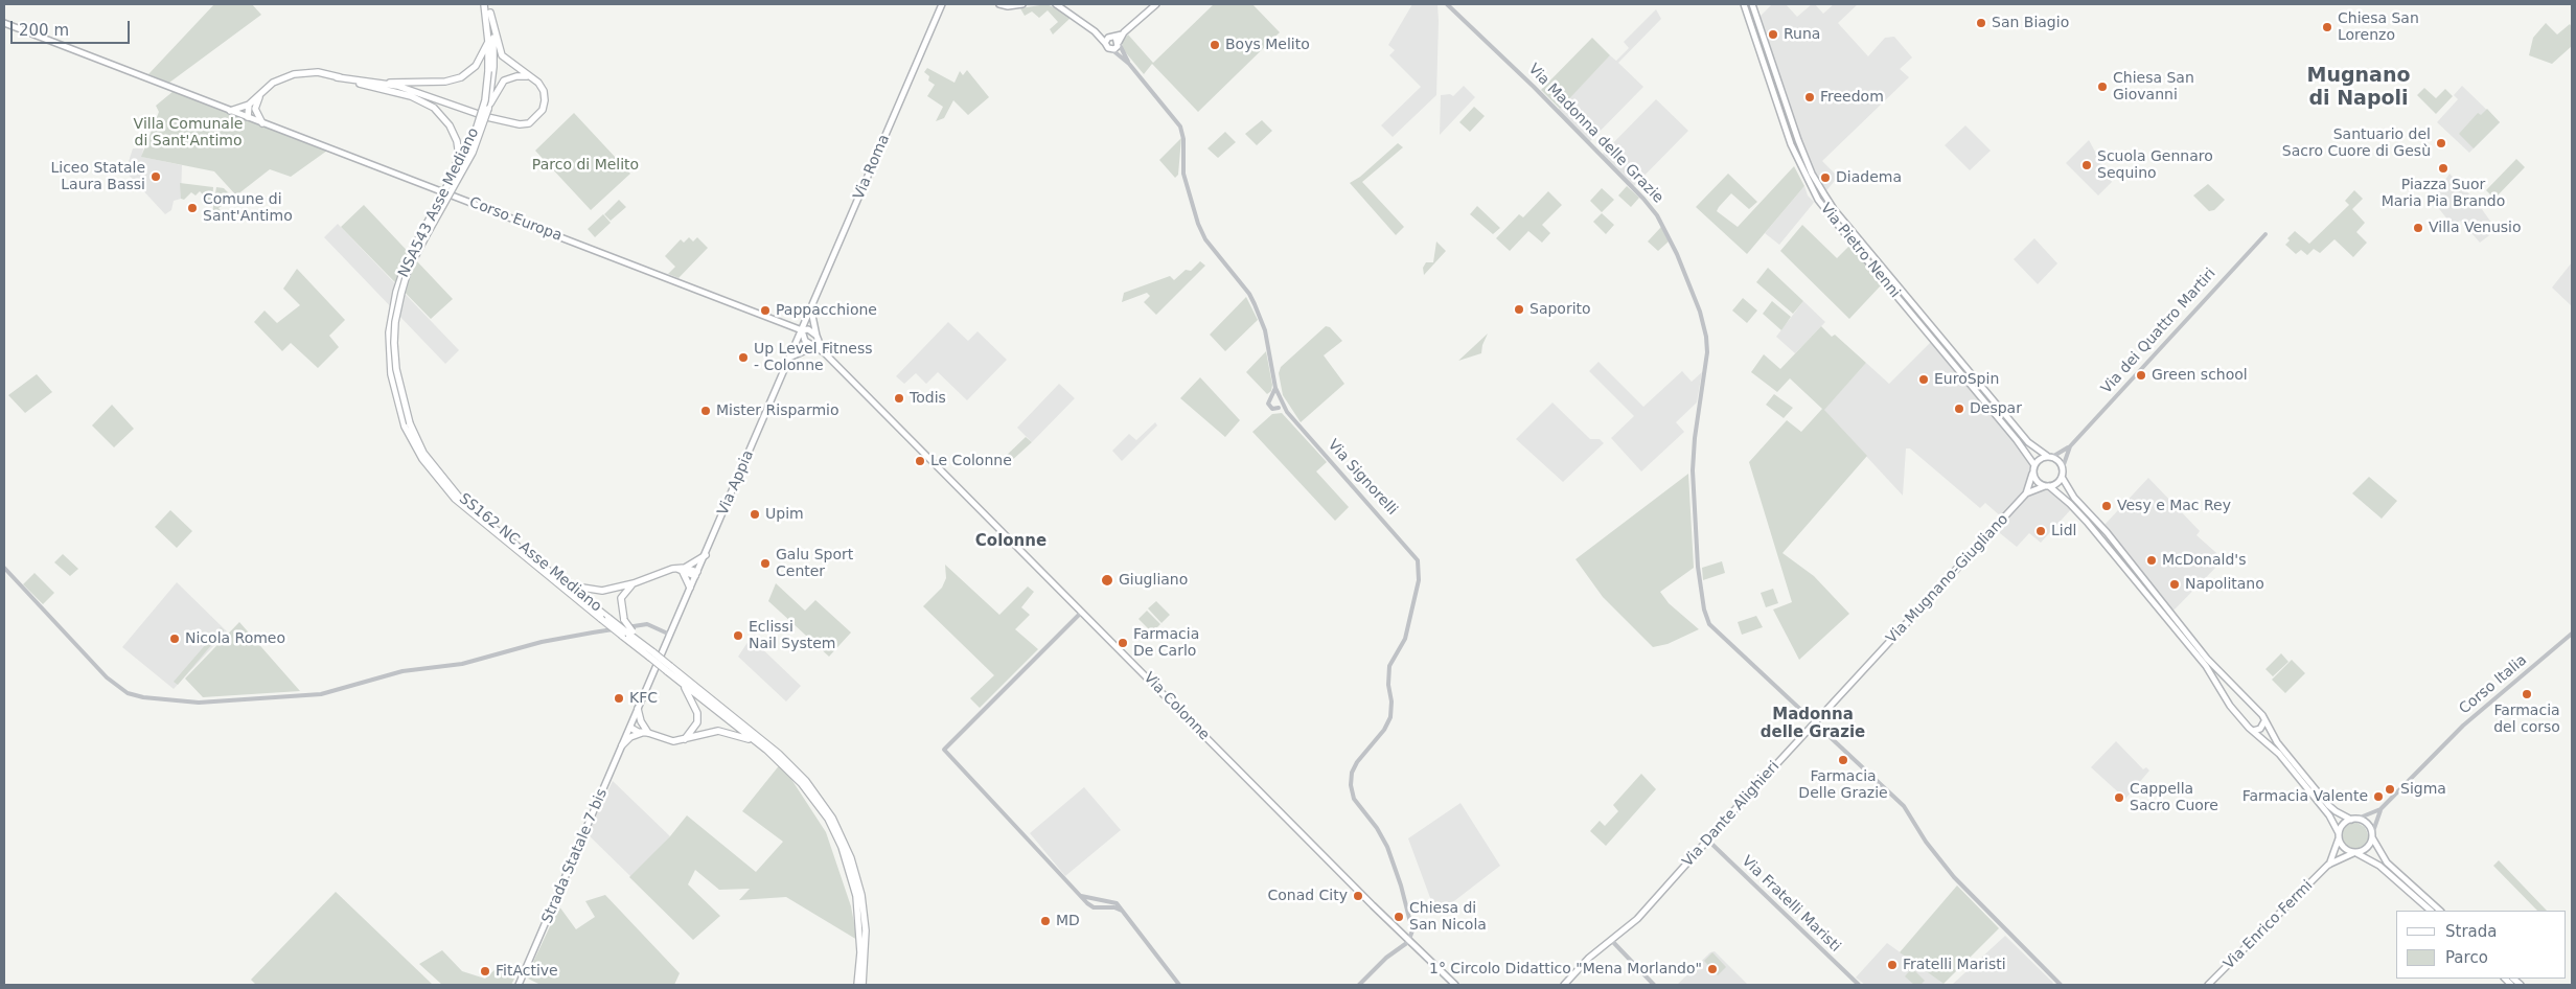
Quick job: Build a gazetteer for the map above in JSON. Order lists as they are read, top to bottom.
{
  "streets": {
    "highway": ["NSA543 Asse Mediano", "SS162 NC Asse Mediano"],
    "main road": [
      "Via Roma",
      "Corso Europa",
      "Via Pietro Nenni",
      "Via Appia",
      "Via Mugnano-Giugliano",
      "Via Colonne",
      "Via Dante Alighieri",
      "Strada Statale 7 bis",
      "Via Enrico Fermi"
    ],
    "street": [
      "Via Madonna delle Grazie",
      "Via dei Quattro Martiri",
      "Via Signorelli",
      "Corso Italia",
      "Via Fratelli Maristi"
    ]
  },
  "crossings": [
    ["Via Madonna delle Grazie", "Via Dante Alighieri"],
    ["Via Roma", "Corso Europa"],
    ["Via Roma", "Via Appia"],
    ["NSA543 Asse Mediano", "SS162 NC Asse Mediano"],
    ["Corso Europa", "Via Appia"],
    ["Via Pietro Nenni", "Via dei Quattro Martiri"],
    ["Via Pietro Nenni", "Via Mugnano-Giugliano"],
    ["Via dei Quattro Martiri", "Via Mugnano-Giugliano"],
    ["Via Signorelli", "Via Colonne"],
    ["Via Appia", "Strada Statale 7 bis"],
    ["Via Mugnano-Giugliano", "Via Dante Alighieri"],
    ["Via Dante Alighieri", "Via Fratelli Maristi"]
  ],
  "districts": ["Mugnano di Napoli", "Colonne", "Madonna delle Grazie"],
  "parks": ["Villa Comunale di Sant'Antimo", "Parco di Melito"],
  "places": [
    "San Biagio",
    "Chiesa San Lorenzo",
    "Runa",
    "Boys Melito",
    "Chiesa San Giovanni",
    "Freedom",
    "Santuario del Sacro Cuore di Gesù",
    "Scuola Gennaro Sequino",
    "Piazza Suor Maria Pia Brando",
    "Liceo Statale Laura Bassi",
    "Diadema",
    "Comune di Sant'Antimo",
    "Villa Venusio",
    "Saporito",
    "Pappacchione",
    "Up Level Fitness - Colonne",
    "Green school",
    "EuroSpin",
    "Todis",
    "Despar",
    "Mister Risparmio",
    "Le Colonne",
    "Vesy e Mac Rey",
    "Upim",
    "Lidl",
    "McDonald's",
    "Galu Sport Center",
    "Giugliano",
    "Napolitano",
    "Eclissi Nail System",
    "Nicola Romeo",
    "Farmacia De Carlo",
    "Farmacia del corso",
    "KFC",
    "Farmacia Delle Grazie",
    "Sigma",
    "Farmacia Valente",
    "Cappella Sacro Cuore",
    "Conad City",
    "Chiesa di San Nicola",
    "MD",
    "Fratelli Maristi",
    "1° Circolo Didattico \"Mena Morlando\"",
    "FitActive"
  ],
  "legend": ["Strada", "Parco"],
  "scale_bar": "200 m"
}
